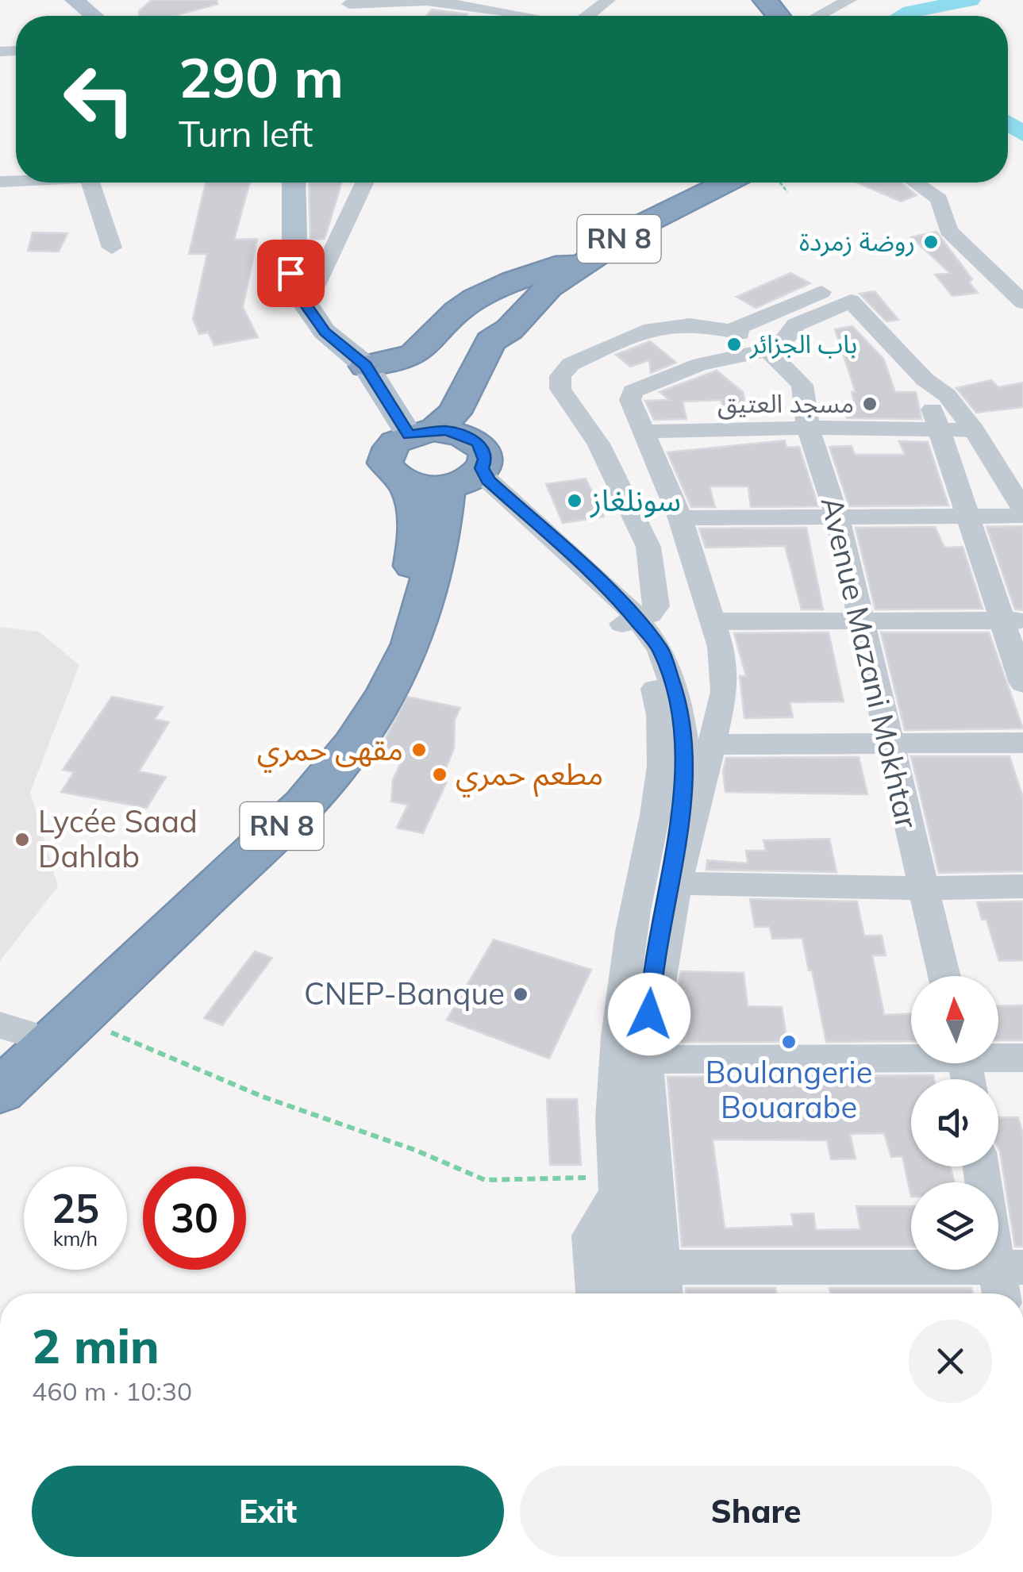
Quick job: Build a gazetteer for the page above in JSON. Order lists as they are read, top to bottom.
{
  "streets": {
    "highway": ["RN 8"],
    "street": ["Avenue Mazani Mokhtar"]
  },
  "places": [
    "روضة زمردة",
    "باب الجزائر",
    "مسجد العتيق",
    "سونلغاز",
    "مقهى حمري",
    "مطعم حمري",
    "Lycée Saad Dahlab",
    "CNEP-Banque",
    "Boulangerie Bouarabe"
  ],
  "north": "top",
  "page": {
    "turn": ["290 m", "Turn left"],
    "speed": "25 km/h",
    "limit": "30",
    "heading": ["2 min", "460 m · 10:30"],
    "buttons": ["Exit", "Share"]
  }
}
